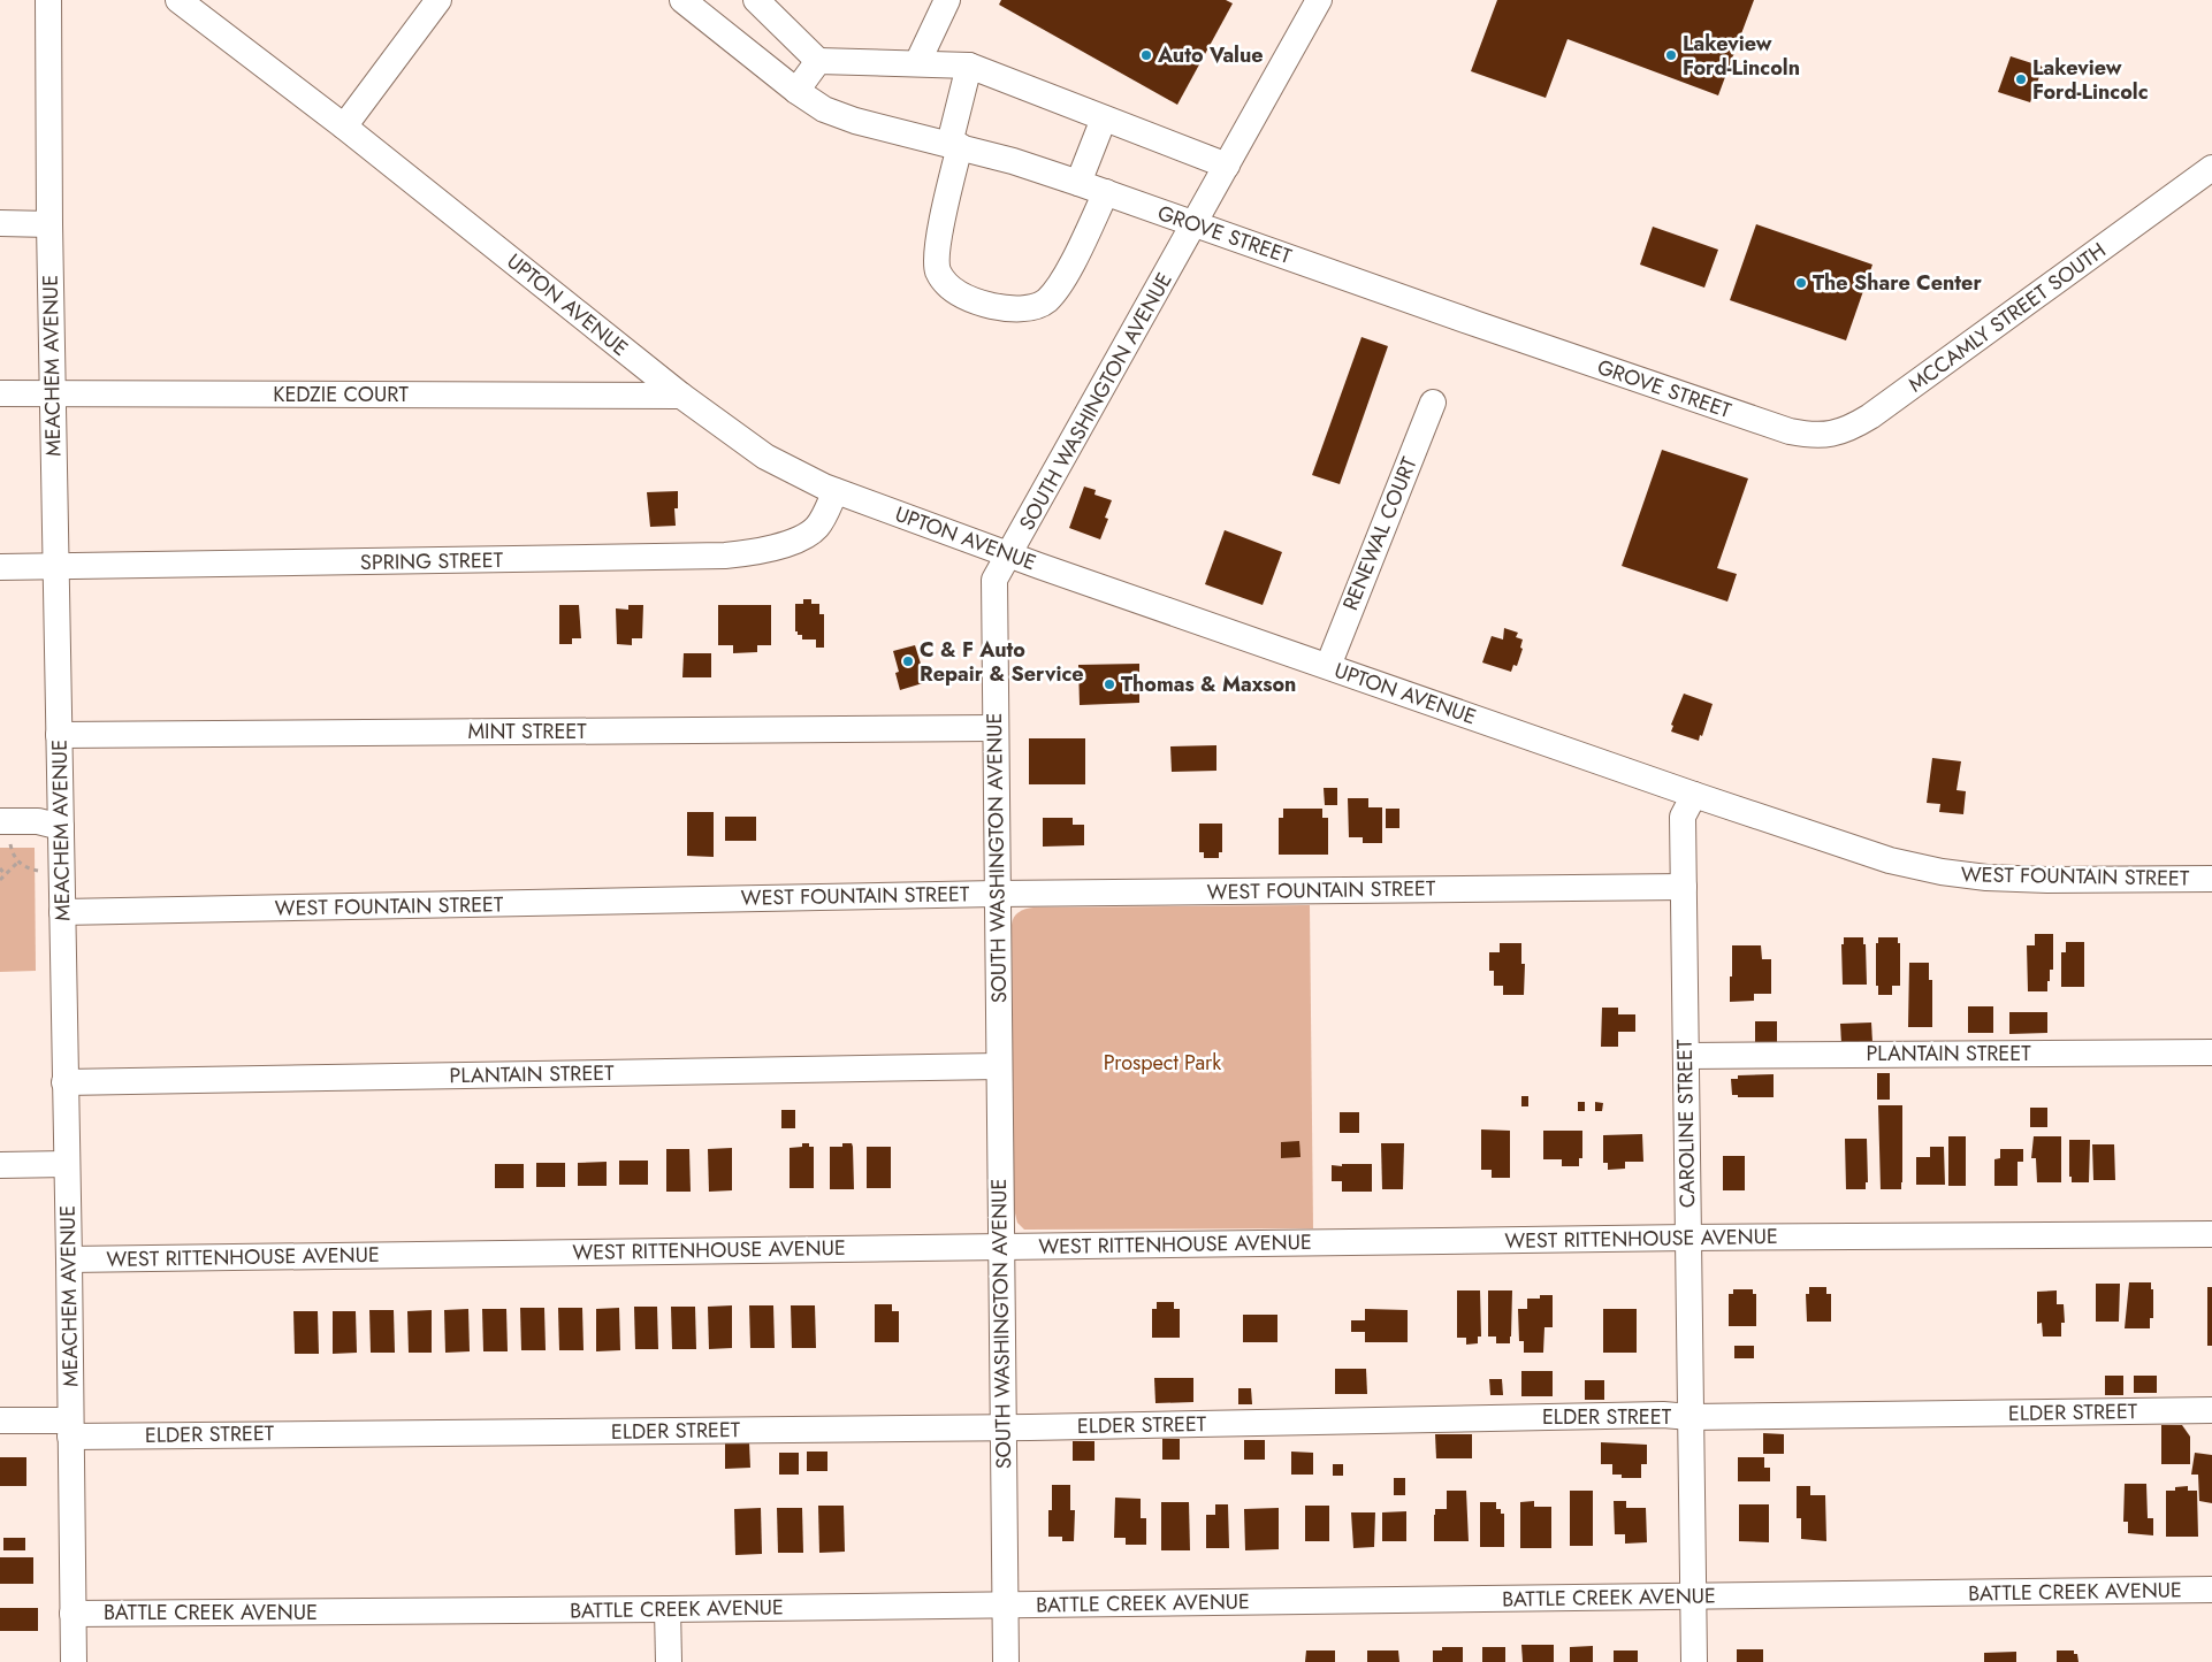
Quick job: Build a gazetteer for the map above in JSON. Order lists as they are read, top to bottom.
{
  "streets": {
    "street": [
      "GROVE STREET",
      "UPTON AVENUE",
      "MCCAMLY STREET SOUTH",
      "MEACHEM AVENUE",
      "KEDZIE COURT",
      "SOUTH WASHINGTON AVENUE",
      "RENEWAL COURT",
      "SPRING STREET",
      "MINT STREET",
      "WEST FOUNTAIN STREET",
      "PLANTAIN STREET",
      "CAROLINE STREET",
      "WEST RITTENHOUSE AVENUE",
      "ELDER STREET",
      "BATTLE CREEK AVENUE"
    ]
  },
  "crossings": [
    ["GROVE STREET", "MCCAMLY STREET SOUTH"],
    ["GROVE STREET", "SOUTH WASHINGTON AVENUE"],
    ["UPTON AVENUE", "KEDZIE COURT"],
    ["UPTON AVENUE", "SOUTH WASHINGTON AVENUE"],
    ["UPTON AVENUE", "RENEWAL COURT"],
    ["UPTON AVENUE", "SPRING STREET"],
    ["UPTON AVENUE", "WEST FOUNTAIN STREET"],
    ["UPTON AVENUE", "CAROLINE STREET"],
    ["MEACHEM AVENUE", "KEDZIE COURT"],
    ["MEACHEM AVENUE", "SPRING STREET"],
    ["MEACHEM AVENUE", "MINT STREET"],
    ["MEACHEM AVENUE", "WEST FOUNTAIN STREET"],
    ["MEACHEM AVENUE", "PLANTAIN STREET"],
    ["MEACHEM AVENUE", "WEST RITTENHOUSE AVENUE"],
    ["MEACHEM AVENUE", "ELDER STREET"],
    ["MEACHEM AVENUE", "BATTLE CREEK AVENUE"],
    ["SOUTH WASHINGTON AVENUE", "MINT STREET"],
    ["SOUTH WASHINGTON AVENUE", "WEST FOUNTAIN STREET"],
    ["SOUTH WASHINGTON AVENUE", "PLANTAIN STREET"],
    ["SOUTH WASHINGTON AVENUE", "WEST RITTENHOUSE AVENUE"],
    ["SOUTH WASHINGTON AVENUE", "ELDER STREET"],
    ["SOUTH WASHINGTON AVENUE", "BATTLE CREEK AVENUE"],
    ["WEST FOUNTAIN STREET", "CAROLINE STREET"],
    ["PLANTAIN STREET", "CAROLINE STREET"],
    ["CAROLINE STREET", "WEST RITTENHOUSE AVENUE"],
    ["CAROLINE STREET", "ELDER STREET"],
    ["CAROLINE STREET", "BATTLE CREEK AVENUE"]
  ],
  "parks": ["Prospect Park"],
  "places": [
    "Auto Value",
    "Lakeview Ford-Lincoln",
    "Lakeview Ford-Lincolc",
    "The Share Center",
    "C & F Auto Repair & Service",
    "Thomas & Maxson"
  ]
}
